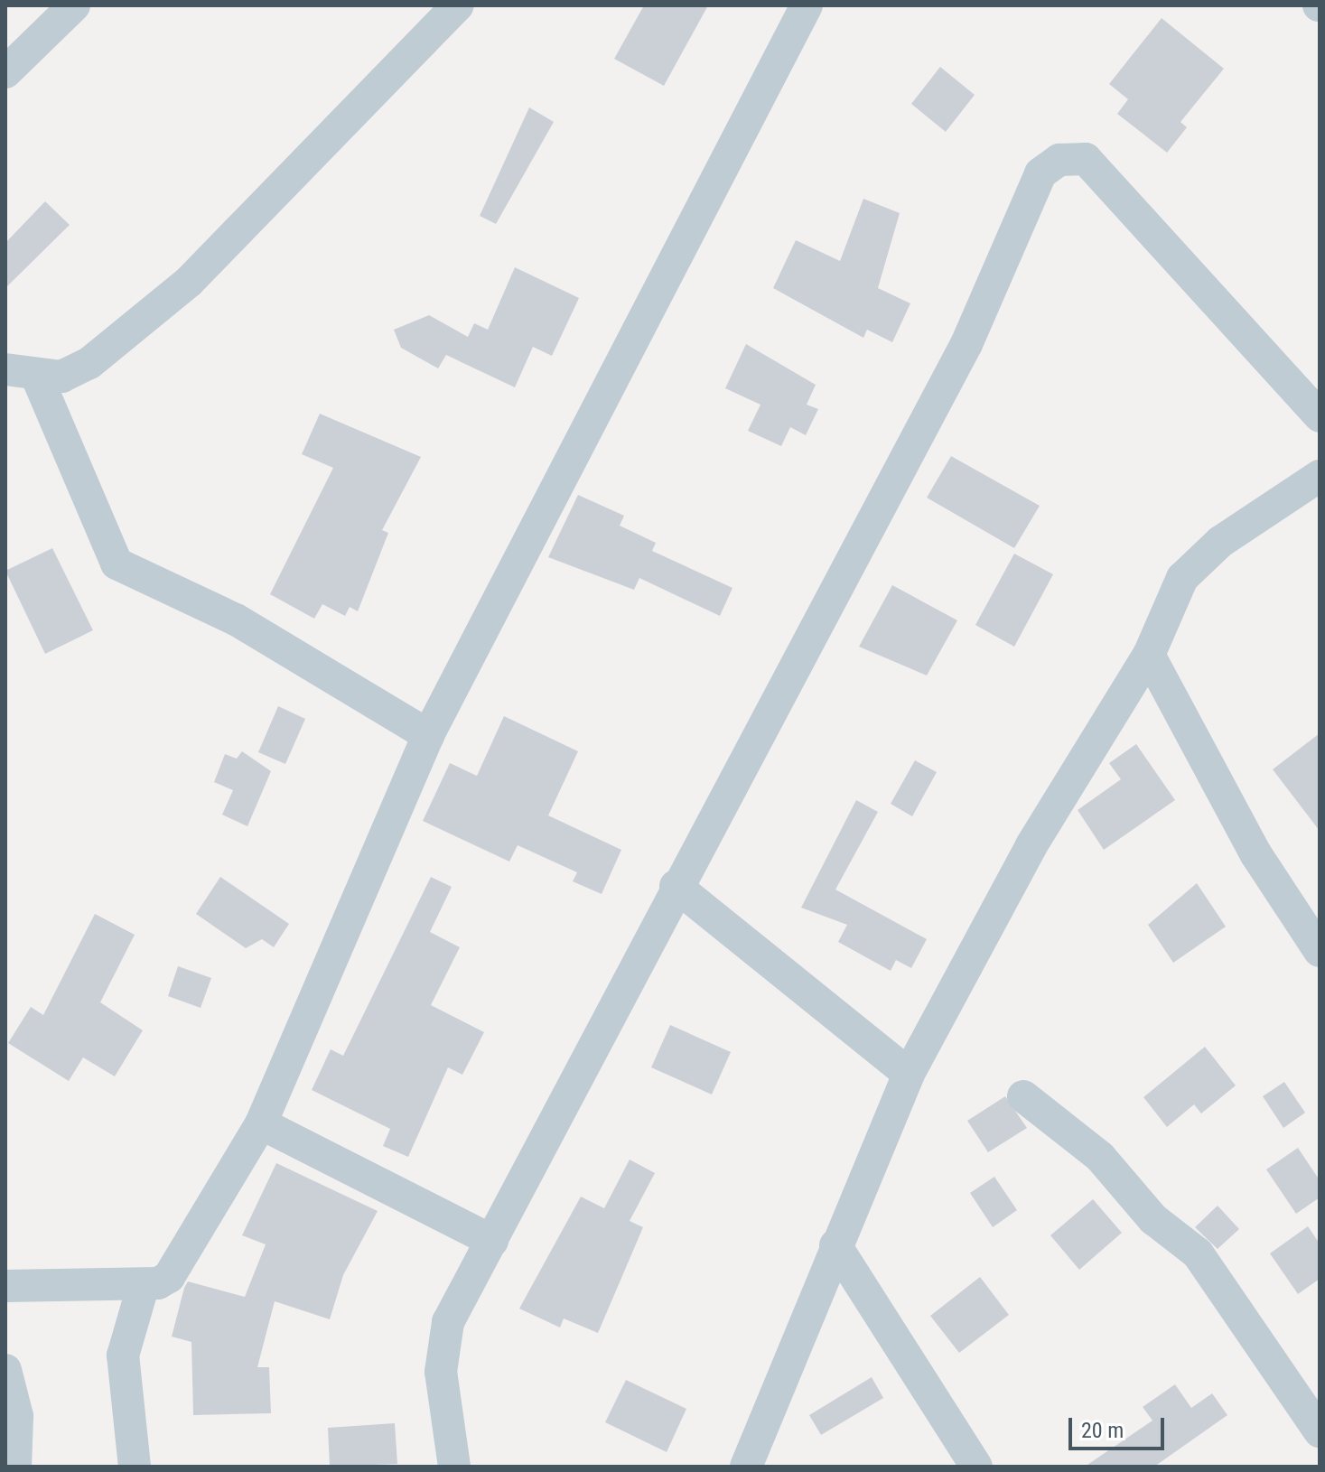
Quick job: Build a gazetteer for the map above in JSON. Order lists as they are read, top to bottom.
{
  "scale_bar": "20 m"
}
